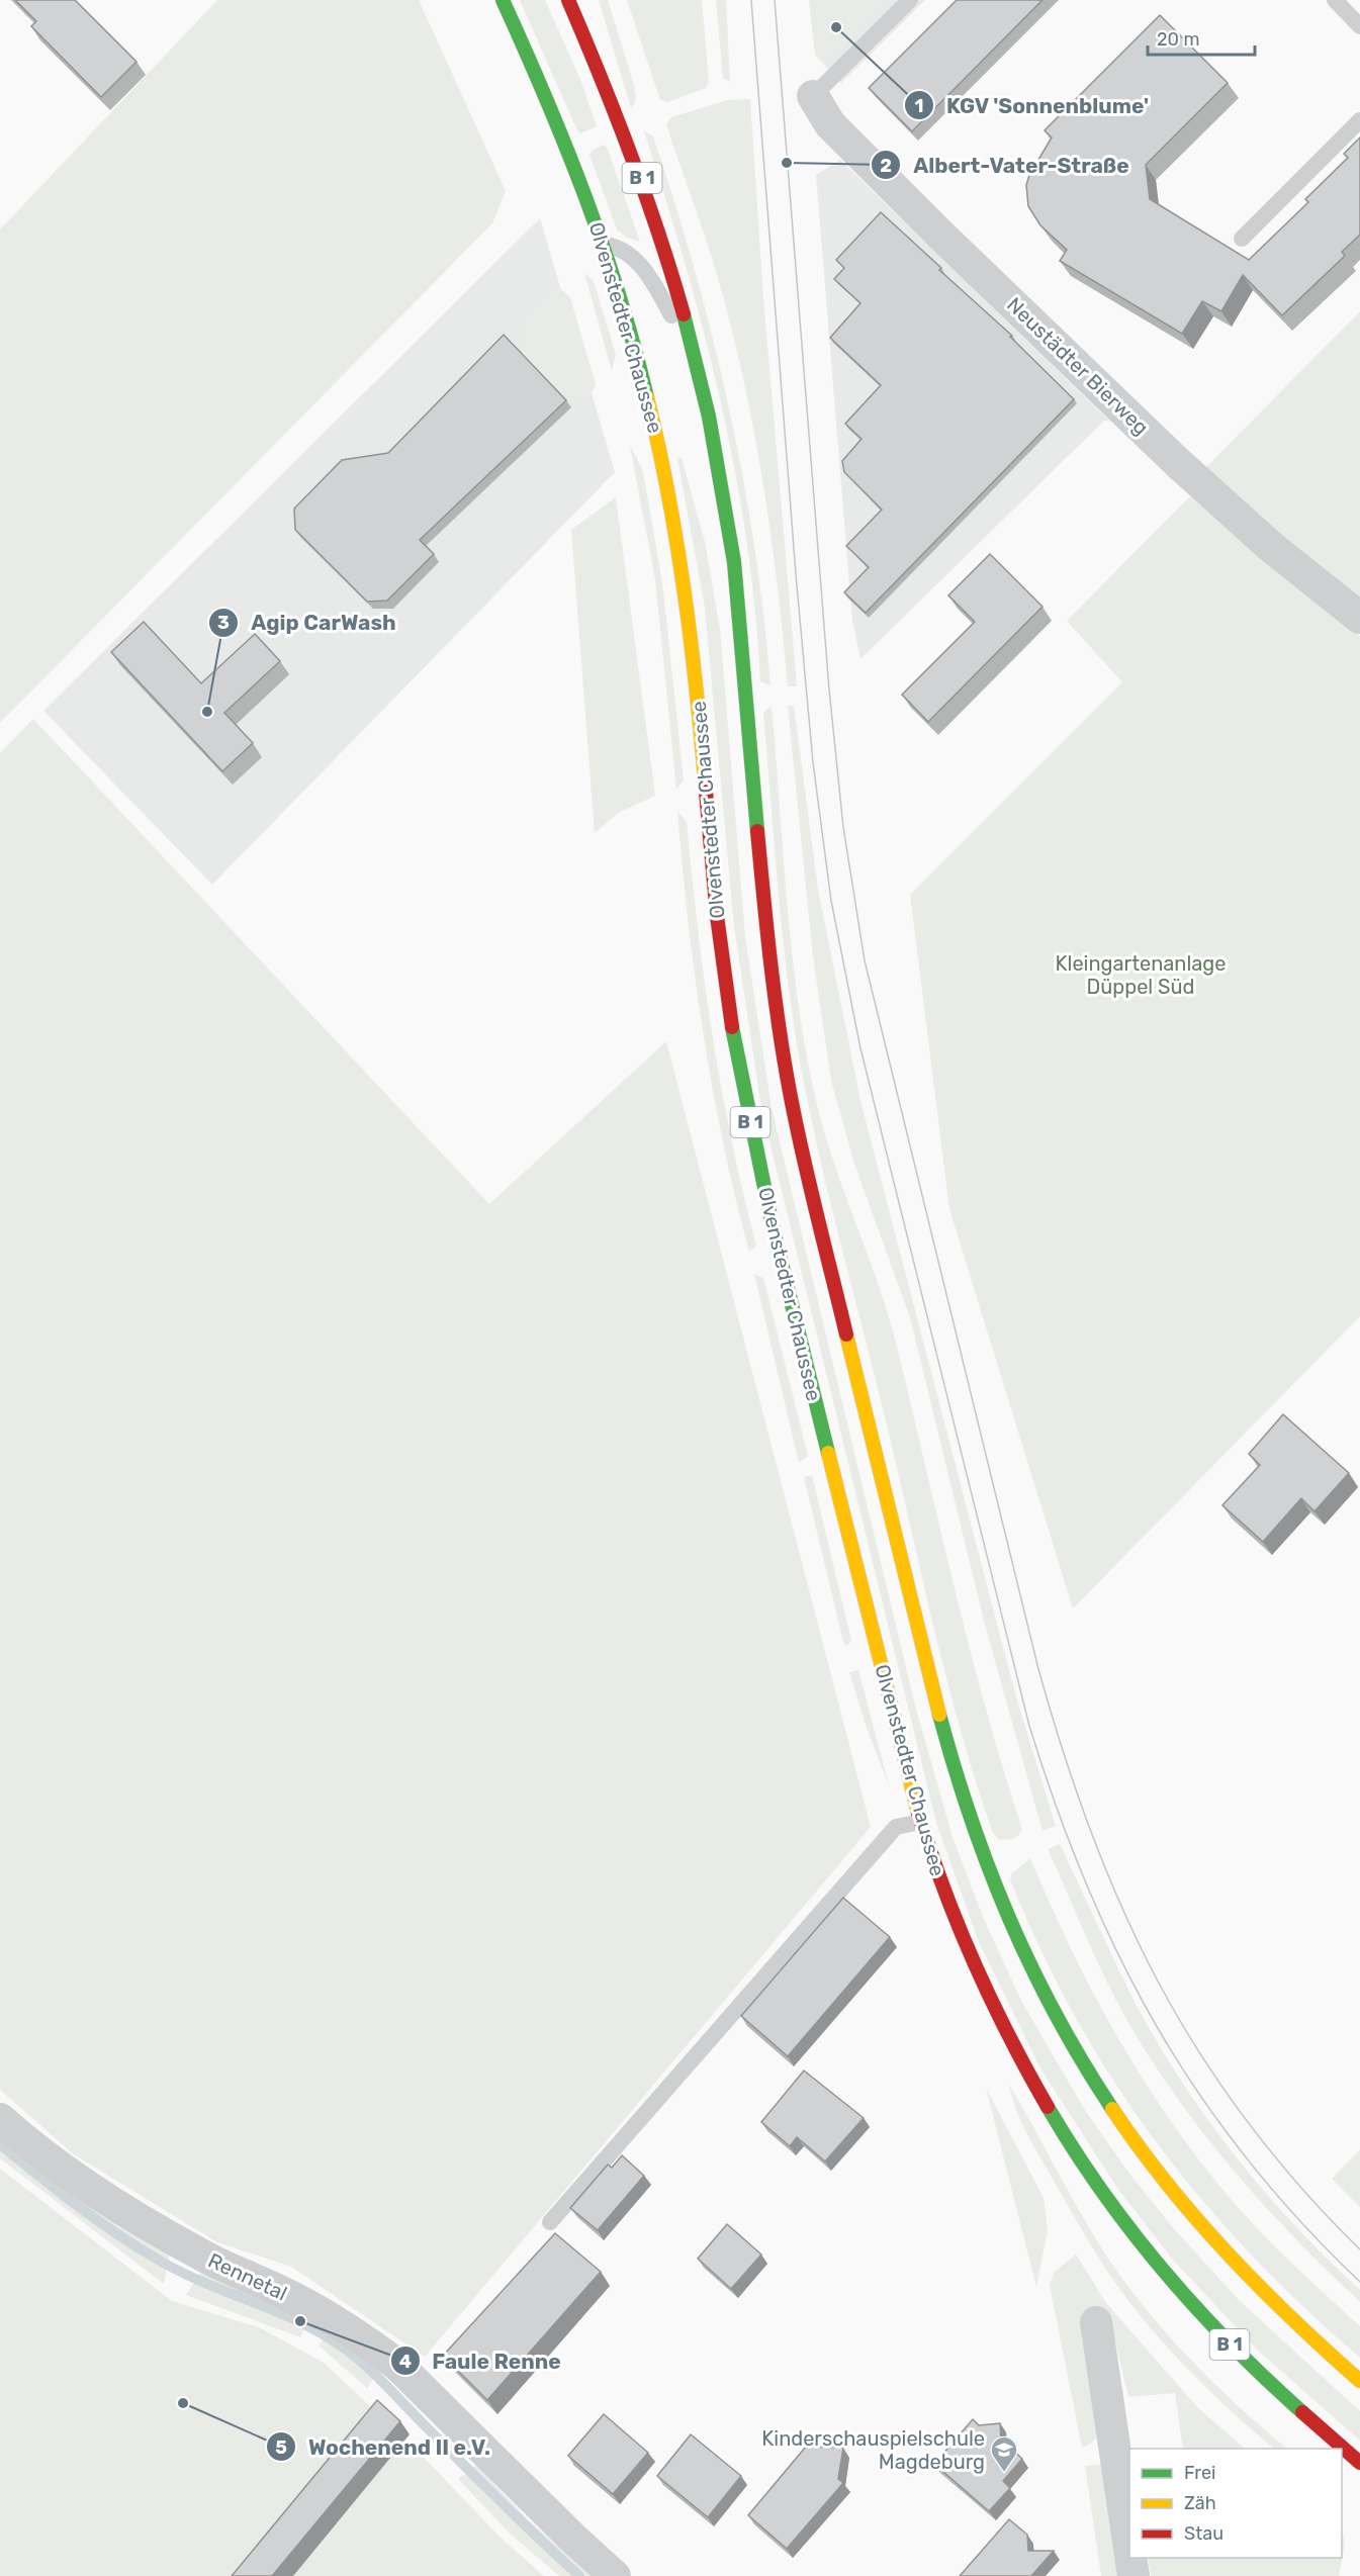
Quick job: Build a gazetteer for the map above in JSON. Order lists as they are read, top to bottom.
{
  "streets": {
    "main road": ["B 1", "Olvenstedter Chaussee"],
    "street": ["Neustädter Bierweg", "Rennetal"]
  },
  "parks": ["Kleingartenanlage Düppel Süd"],
  "places": {
    "other": [
      "KGV 'Sonnenblume'",
      "Albert-Vater-Straße",
      "Agip CarWash",
      "Faule Renne",
      "Wochenend II e.V."
    ],
    "school or university": ["Kinderschauspielschule Magdeburg"]
  },
  "legend": ["Frei", "Zäh", "Stau"],
  "scale_bar": "20 m"
}
